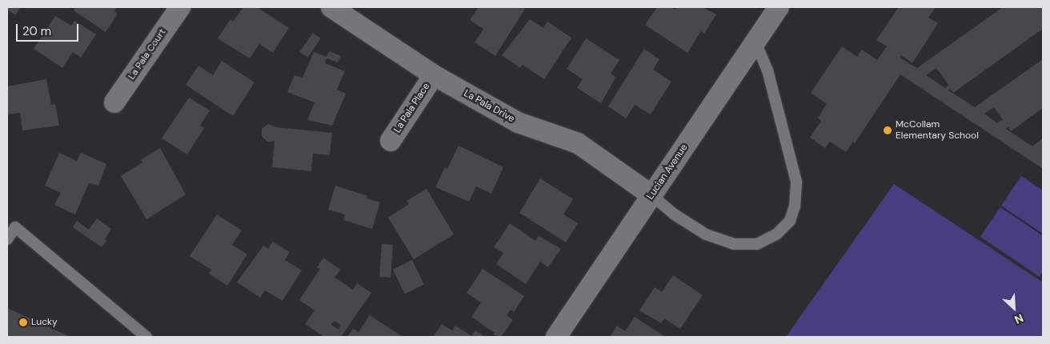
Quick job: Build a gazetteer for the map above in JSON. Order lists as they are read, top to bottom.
{
  "streets": {
    "street": [
      "La Pala Court",
      "La Pala Drive",
      "La Pala Place",
      "Lucian Avenue"
    ]
  },
  "crossings": [
    ["La Pala Drive", "La Pala Place"],
    ["La Pala Drive", "Lucian Avenue"]
  ],
  "places": ["McCollam Elementary School", "Lucky"],
  "scale_bar": "20 m",
  "north": "bottom right"
}
